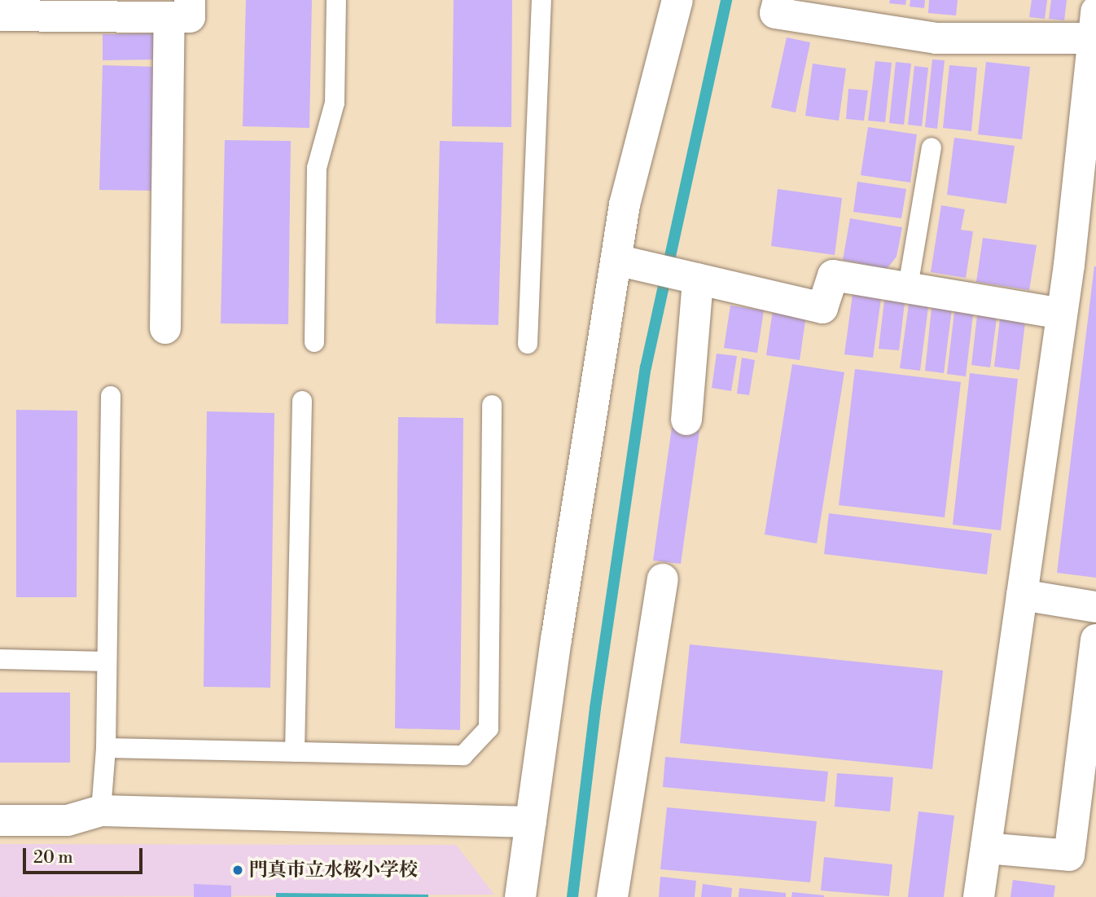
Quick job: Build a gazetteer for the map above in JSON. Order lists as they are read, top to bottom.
{
  "places": ["門真市立水桜小学校"],
  "scale_bar": "20 m"
}
